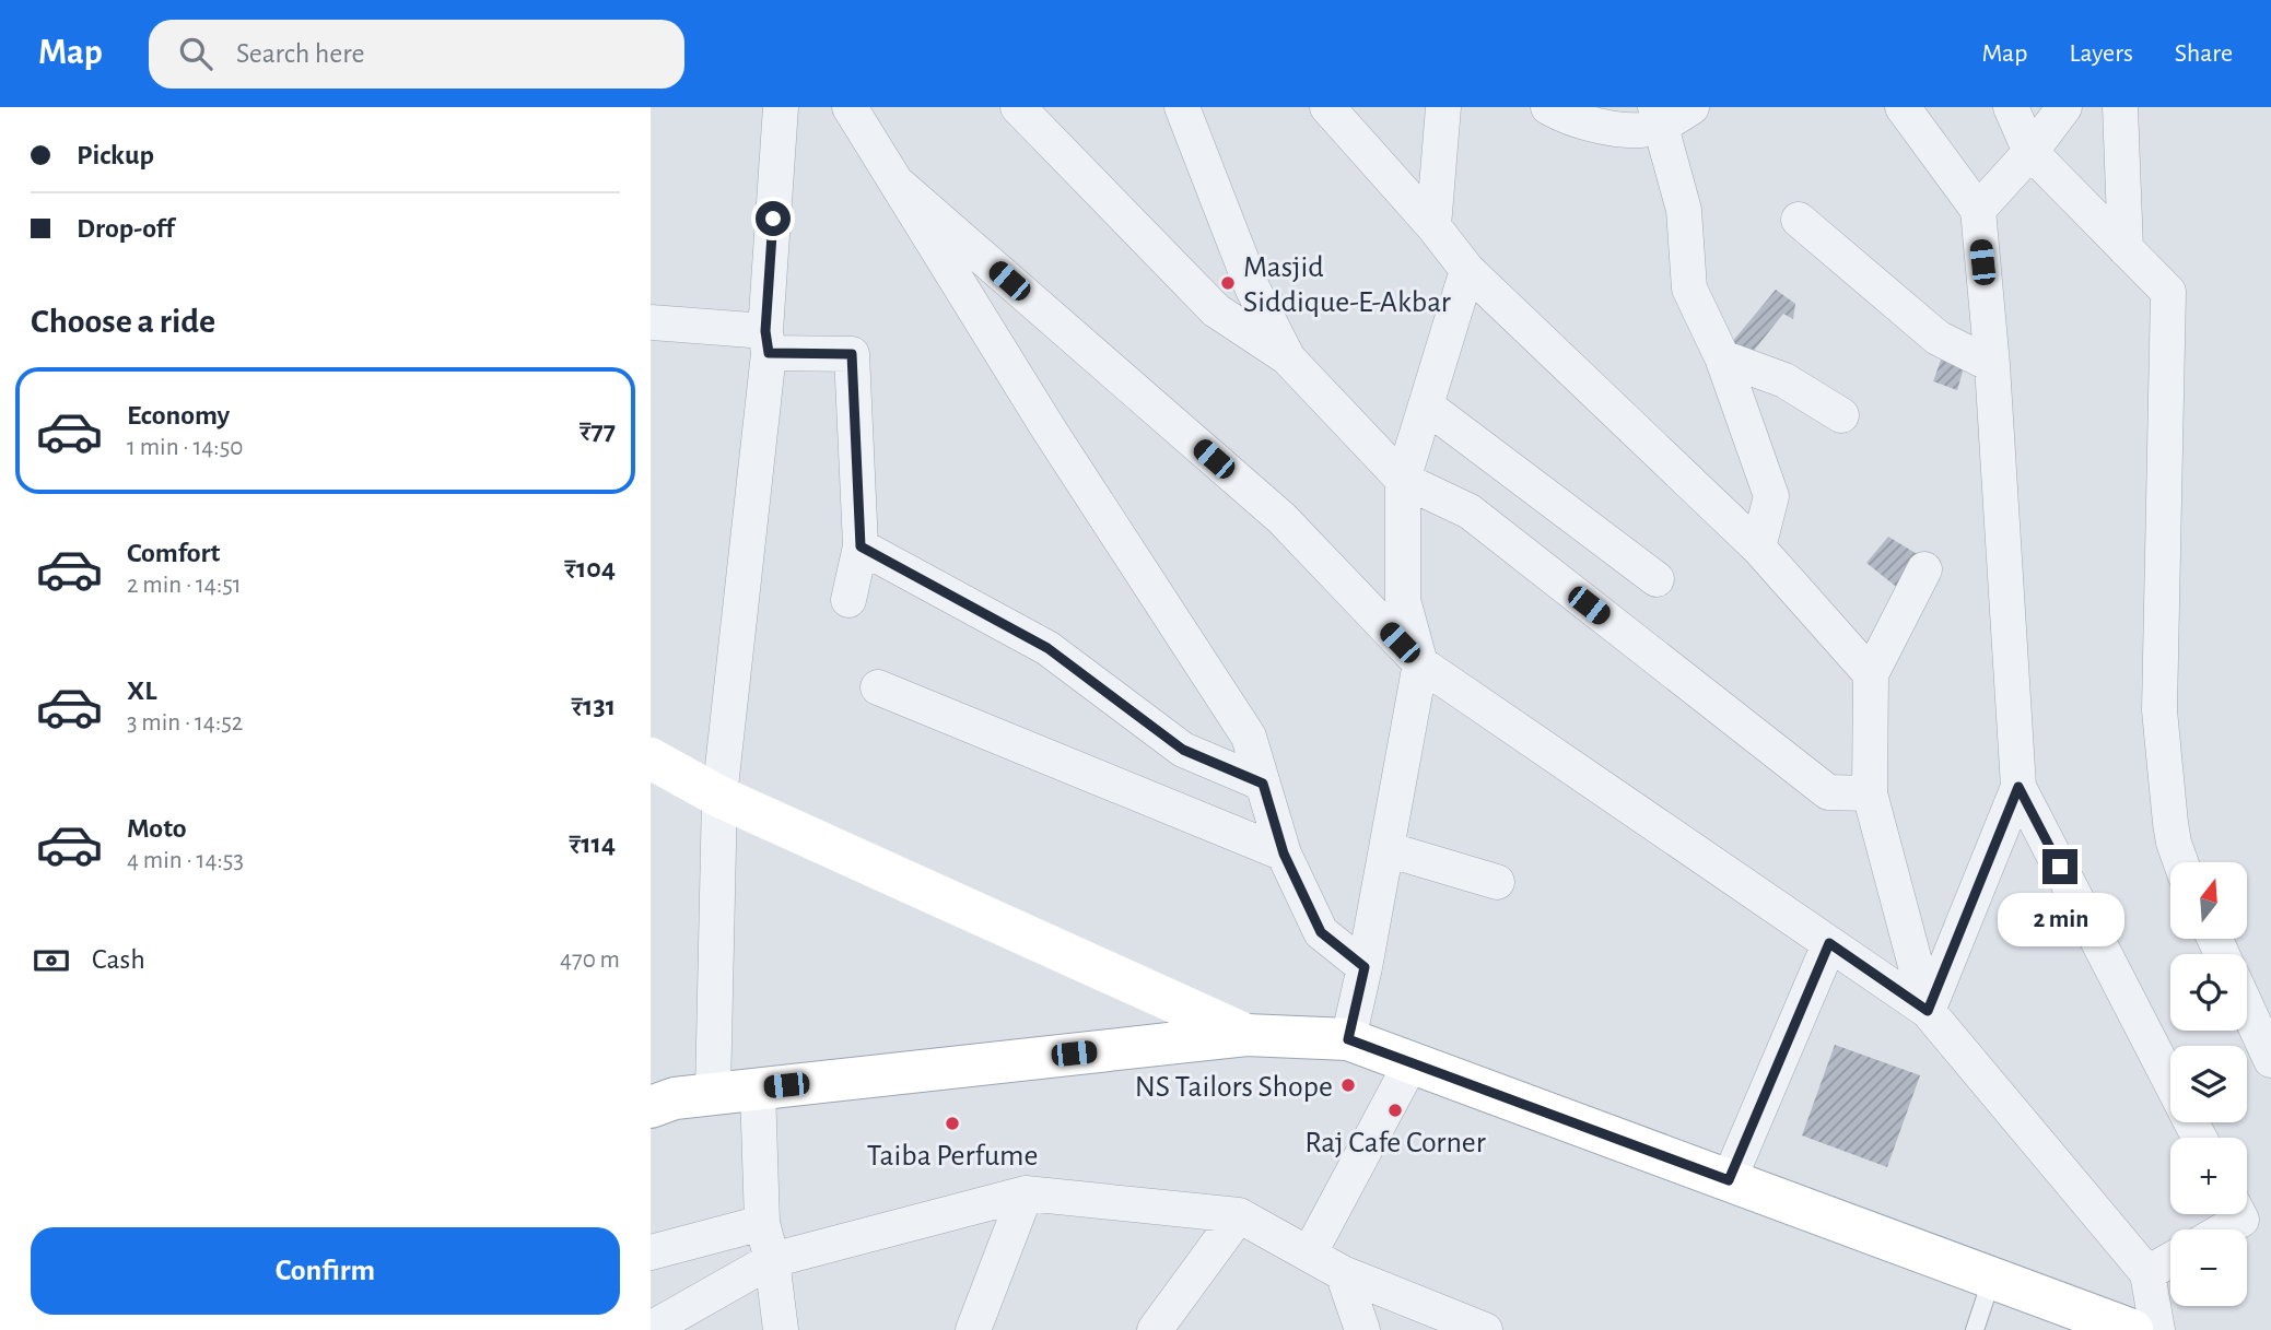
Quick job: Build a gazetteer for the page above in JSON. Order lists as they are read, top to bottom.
{
  "places": [
    "Masjid Siddique-E-Akbar",
    "NS Tailors Shope",
    "Raj Cafe Corner",
    "Taiba Perfume"
  ],
  "north": "top",
  "page": {
    "header": "Map",
    "search": "Search here",
    "nav": ["Map", "Layers", "Share"],
    "banner": ["Pickup", "Drop-off"],
    "heading": "Choose a ride",
    "list": [
      {
        "name": "Economy",
        "note": "1 min · 14:50",
        "value": "₹77"
      },
      {
        "name": "Comfort",
        "note": "2 min · 14:51",
        "value": "₹104"
      },
      {
        "name": "XL",
        "note": "3 min · 14:52",
        "value": "₹131"
      },
      {
        "name": "Moto",
        "note": "4 min · 14:53",
        "value": "₹114"
      }
    ],
    "map_buttons": ["+", "−"],
    "bubble": "2 min",
    "pay": ["Cash", "470 m"],
    "buttons": "Confirm"
  }
}
